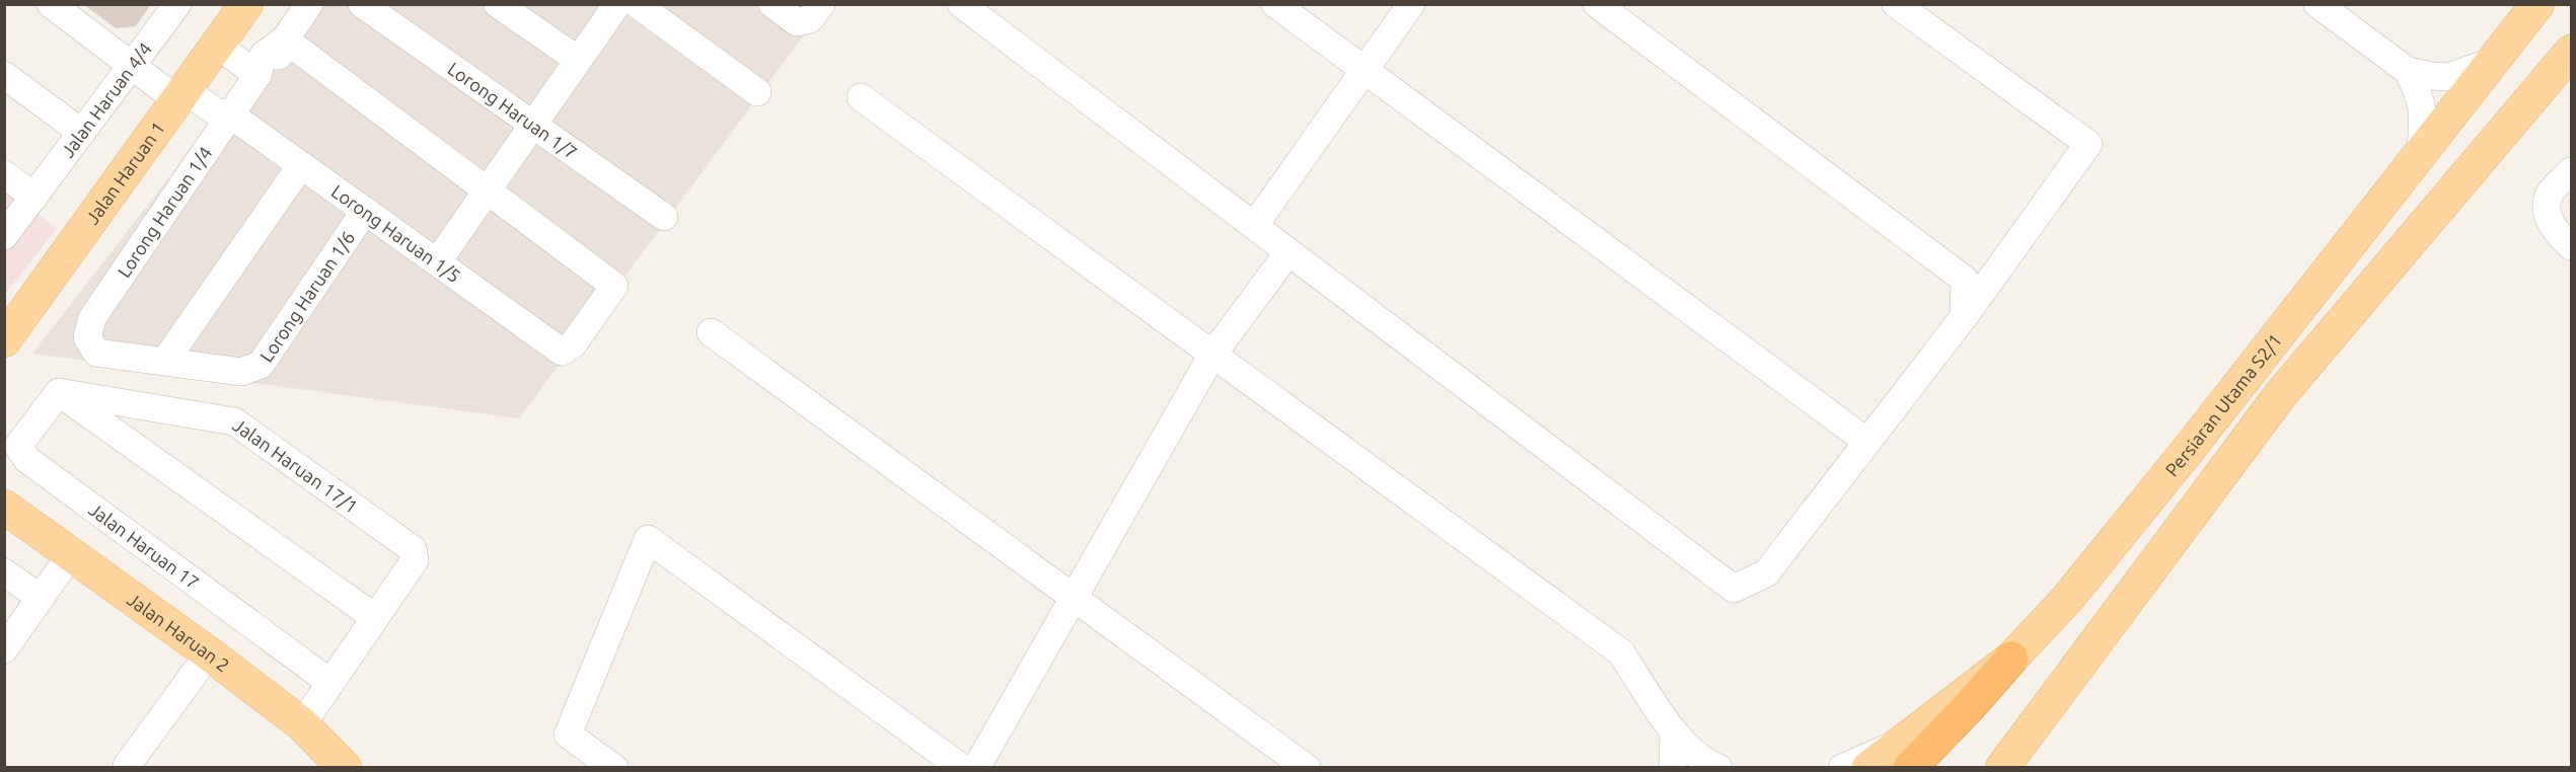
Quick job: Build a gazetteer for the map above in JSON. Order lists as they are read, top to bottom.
{
  "streets": {
    "main road": ["Jalan Haruan 1", "Persiaran Utama S2/1", "Jalan Haruan 2"],
    "street": [
      "Jalan Haruan 4/4",
      "Lorong Haruan 1/7",
      "Lorong Haruan 1/4",
      "Lorong Haruan 1/5",
      "Lorong Haruan 1/6",
      "Jalan Haruan 17/1",
      "Jalan Haruan 17"
    ]
  },
  "crossings": [
    ["Jalan Haruan 4/4", "Lorong Haruan 1/5"],
    ["Jalan Haruan 1", "Lorong Haruan 1/5"],
    ["Lorong Haruan 1/4", "Lorong Haruan 1/5"],
    ["Lorong Haruan 1/4", "Lorong Haruan 1/6"],
    ["Lorong Haruan 1/5", "Lorong Haruan 1/6"],
    ["Jalan Haruan 17/1", "Jalan Haruan 17"]
  ]
}
